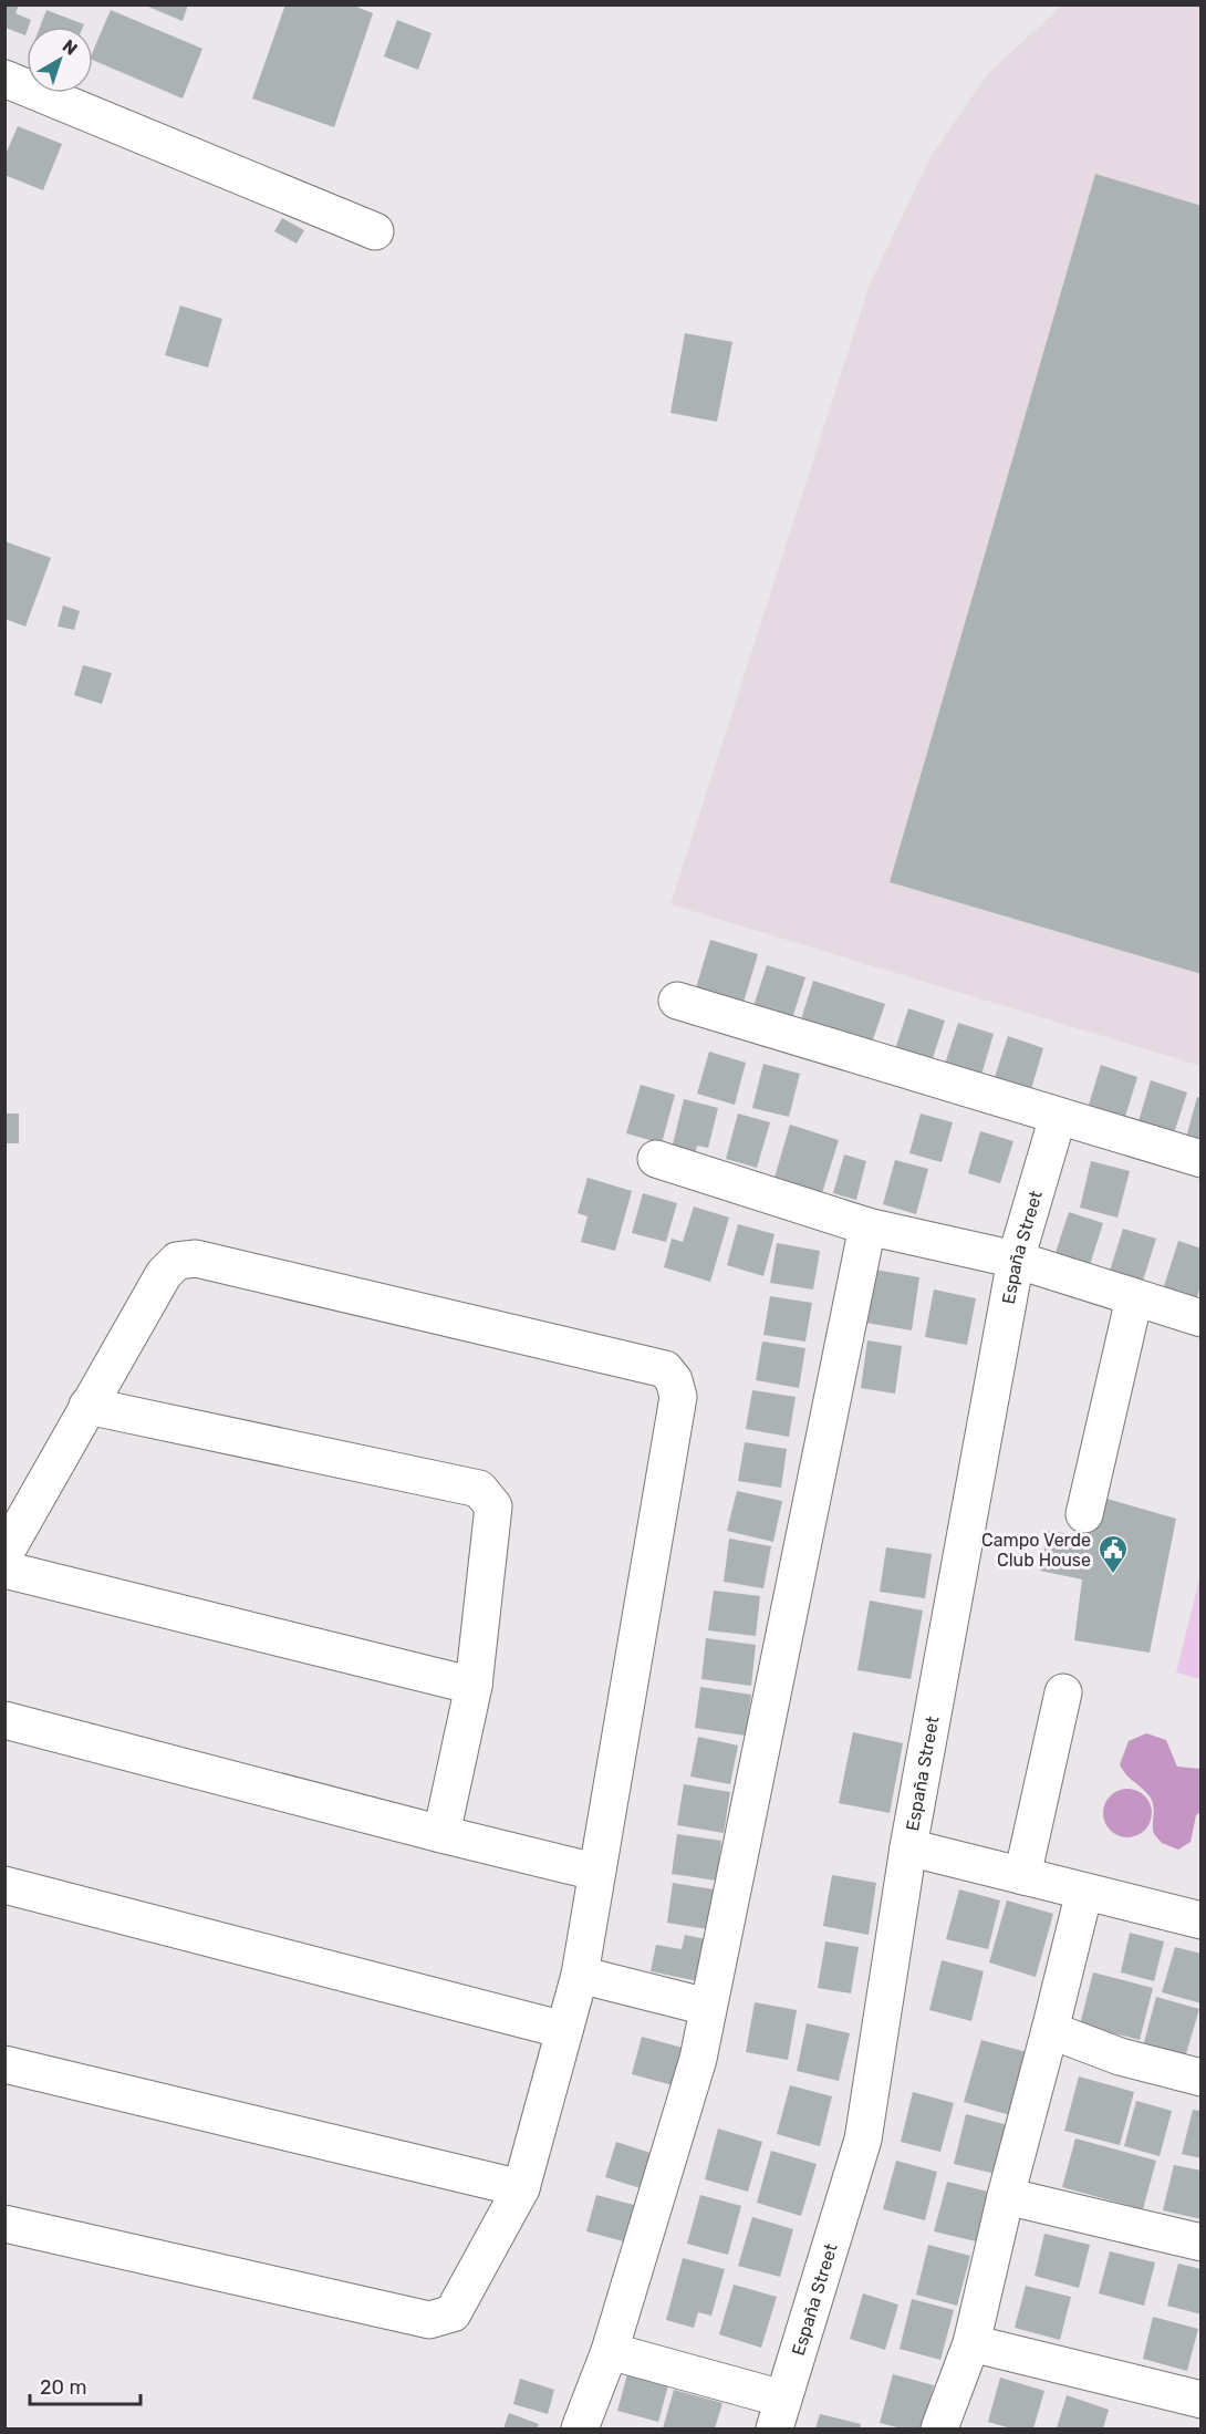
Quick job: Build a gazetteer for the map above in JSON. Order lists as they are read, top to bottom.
{
  "streets": {
    "street": ["España Street"]
  },
  "places": {
    "public building": ["Campo Verde Club House"]
  },
  "scale_bar": "20 m",
  "north": "top right"
}
